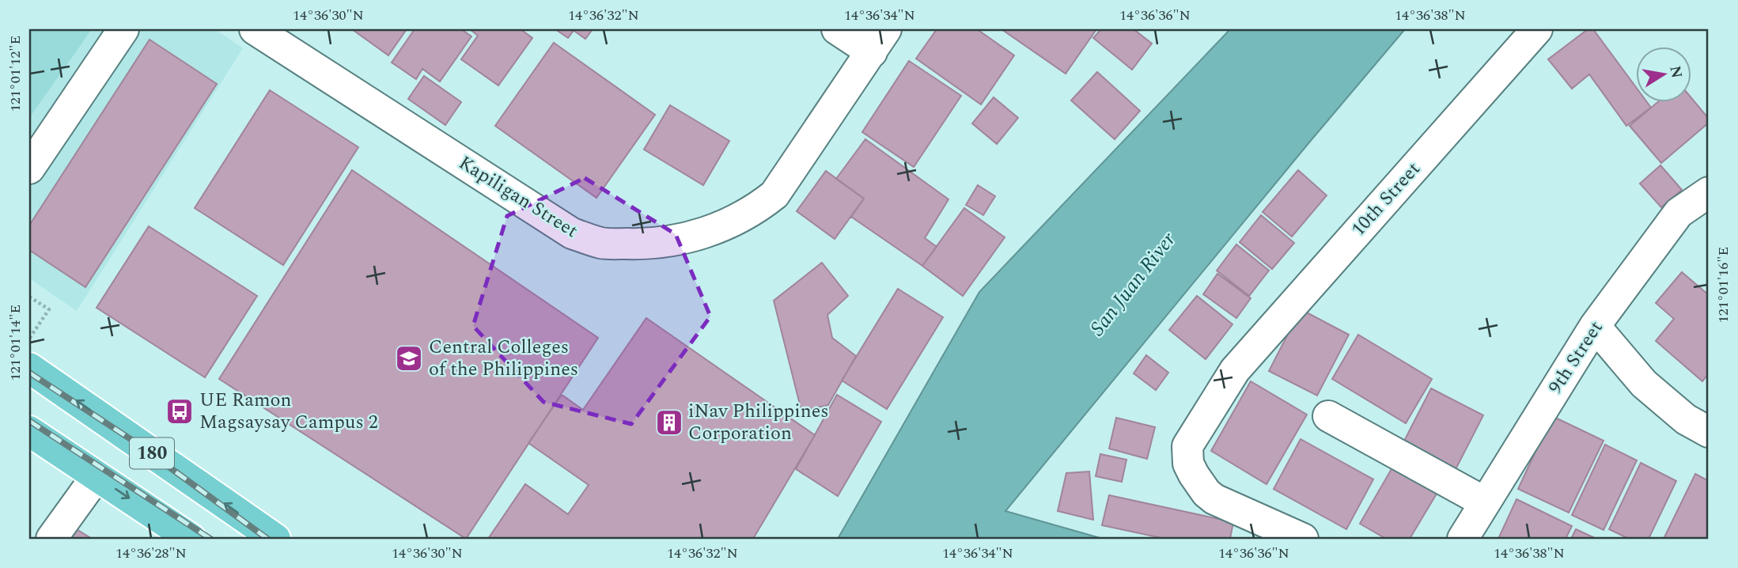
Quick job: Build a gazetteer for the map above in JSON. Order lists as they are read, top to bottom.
{
  "streets": {
    "main road": ["180"],
    "street": ["Kapiligan Street", "10th Street", "9th Street"]
  },
  "water": ["San Juan River"],
  "places": {
    "school or university": ["Central Colleges of the Philippines"],
    "bus stop": ["UE Ramon Magsaysay Campus 2"],
    "building": ["iNav Philippines Corporation"]
  },
  "north": "right",
  "coordinates": [
    "14°36'30\"N",
    "14°36'32\"N",
    "14°36'34\"N",
    "14°36'36\"N",
    "14°36'38\"N",
    "121°01'12\"E",
    "121°01'16\"E",
    "121°01'14\"E",
    "14°36'28\"N"
  ]
}
